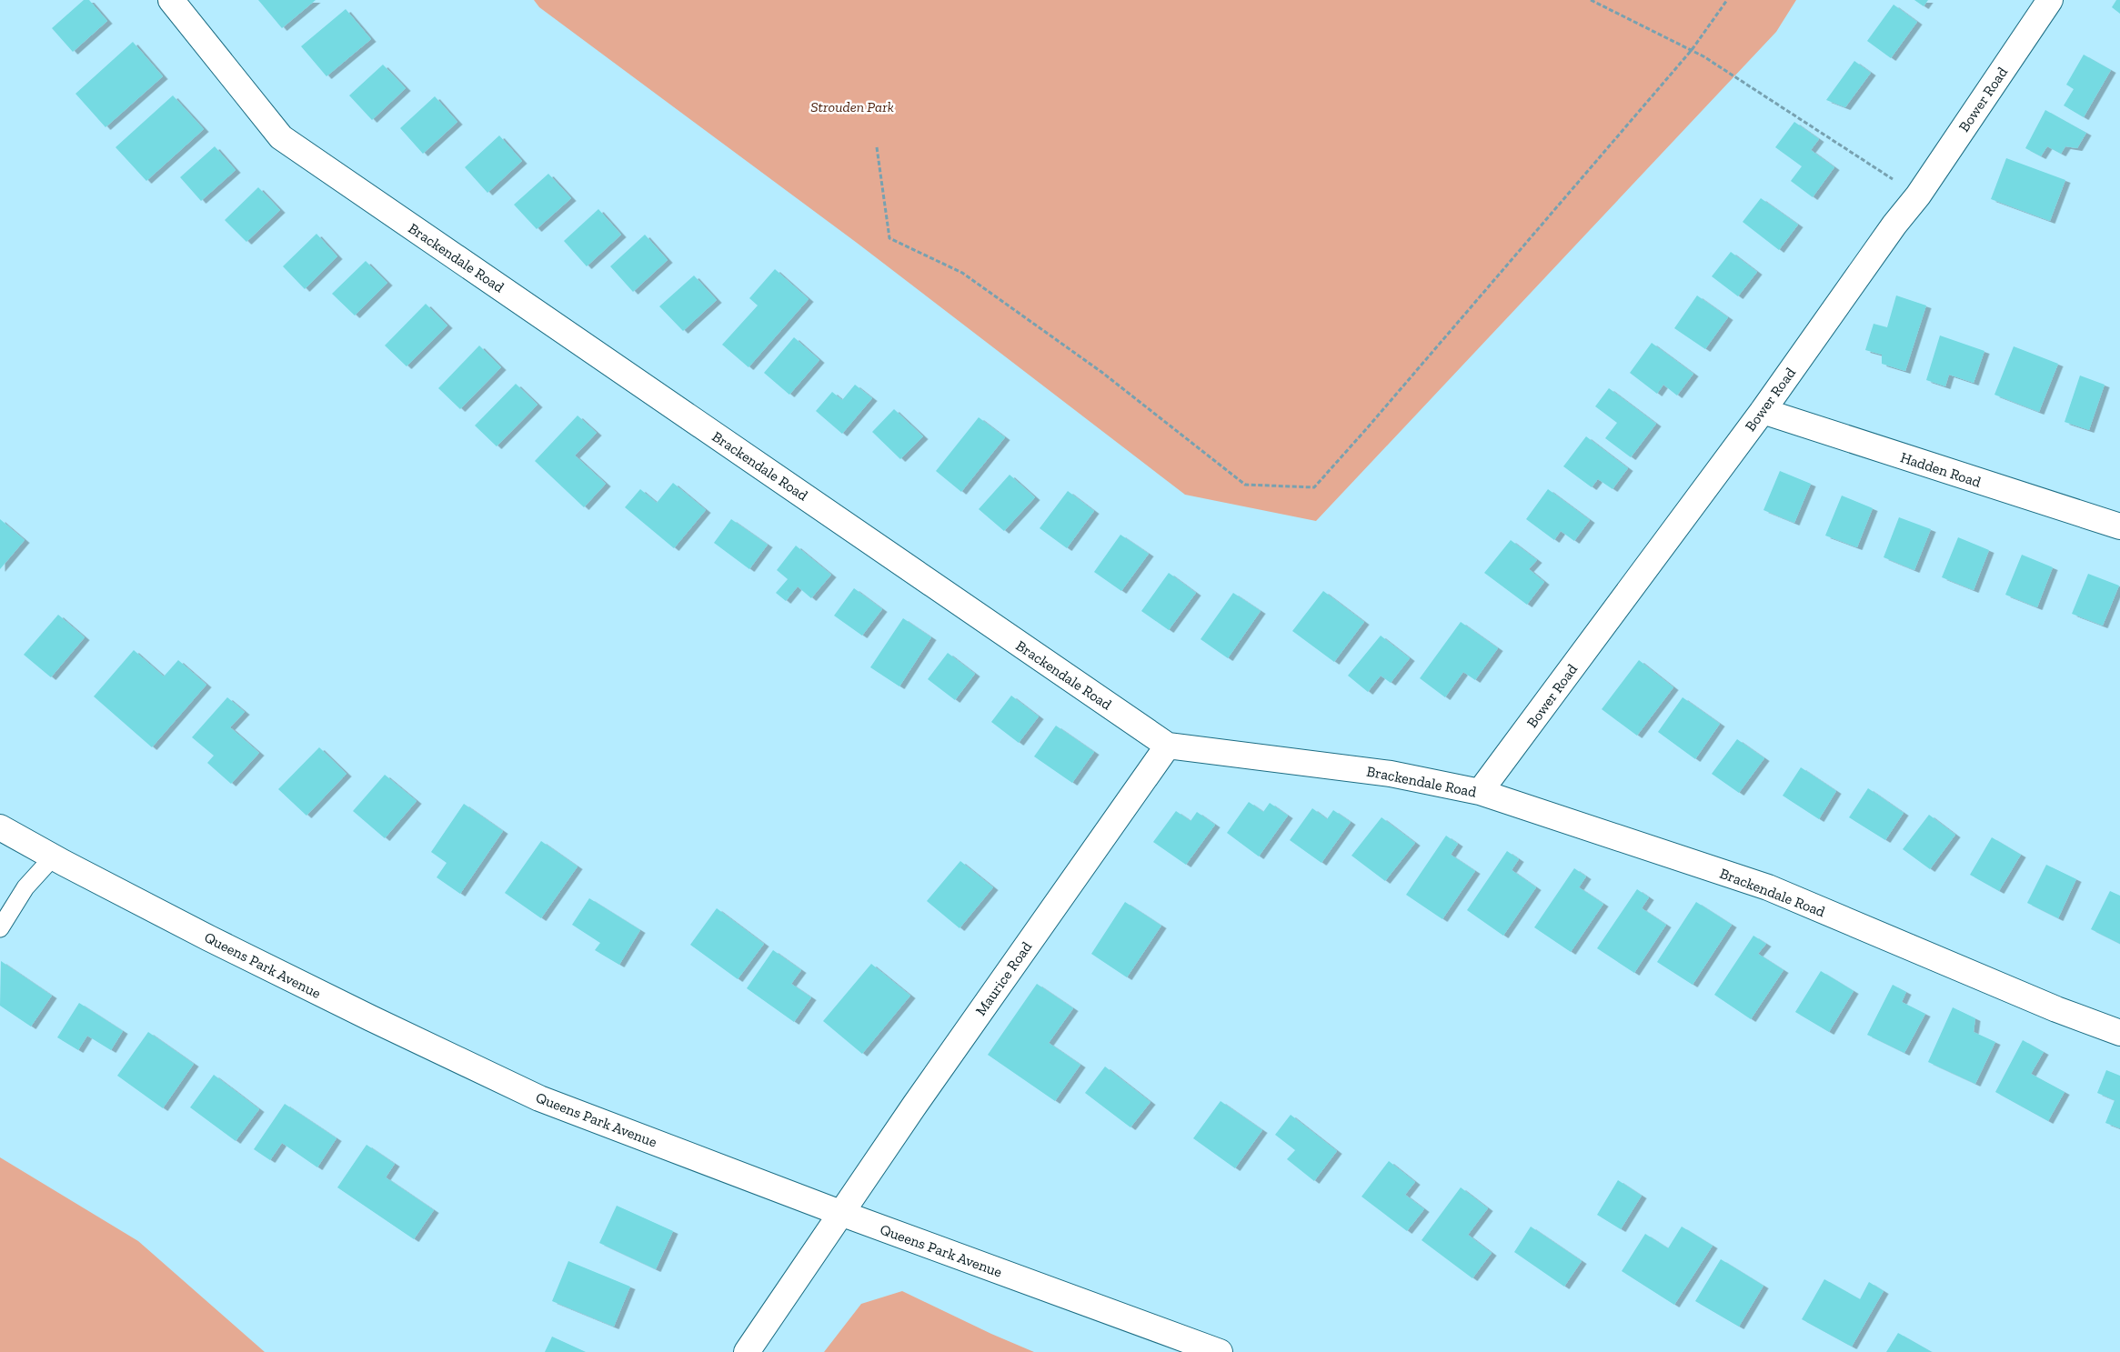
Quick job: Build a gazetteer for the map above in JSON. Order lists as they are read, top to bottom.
{
  "streets": {
    "street": [
      "Bower Road",
      "Brackendale Road",
      "Hadden Road",
      "Queens Park Avenue",
      "Maurice Road"
    ]
  },
  "crossings": [
    ["Bower Road", "Brackendale Road"],
    ["Bower Road", "Hadden Road"],
    ["Brackendale Road", "Maurice Road"],
    ["Queens Park Avenue", "Maurice Road"]
  ],
  "parks": ["Strouden Park"]
}
